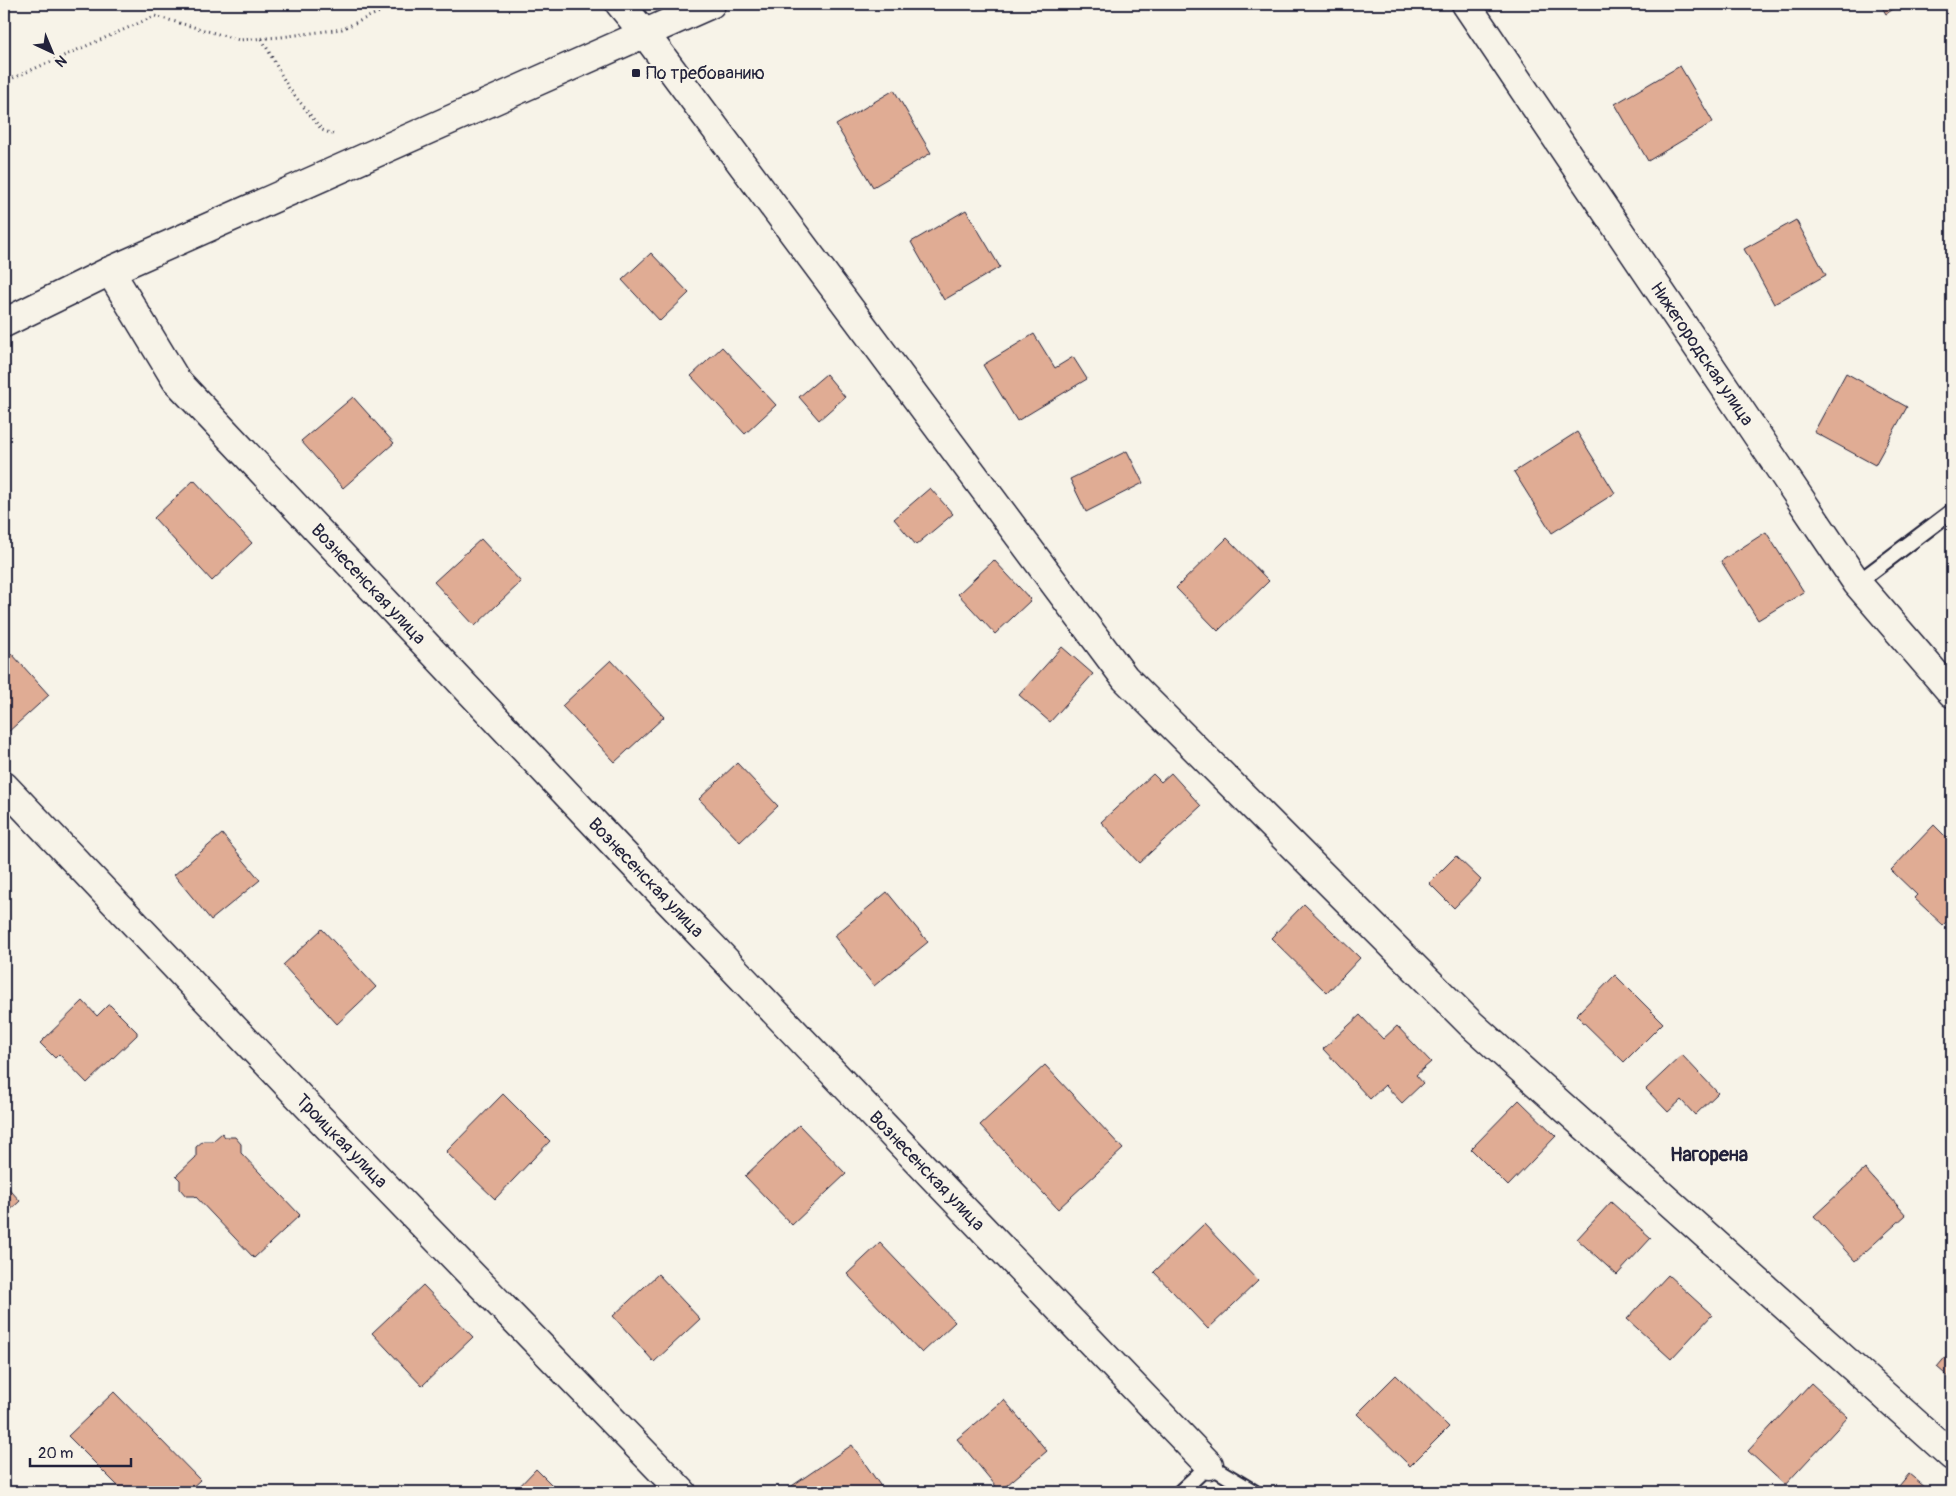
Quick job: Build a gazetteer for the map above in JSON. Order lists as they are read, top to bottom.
{
  "streets": {
    "street": ["Нижегородская улица", "Вознесенская улица", "Троицкая улица"]
  },
  "districts": ["Нагорена"],
  "places": {
    "transit": ["По требованию"]
  },
  "scale_bar": "20 m",
  "north": "bottom right"
}
